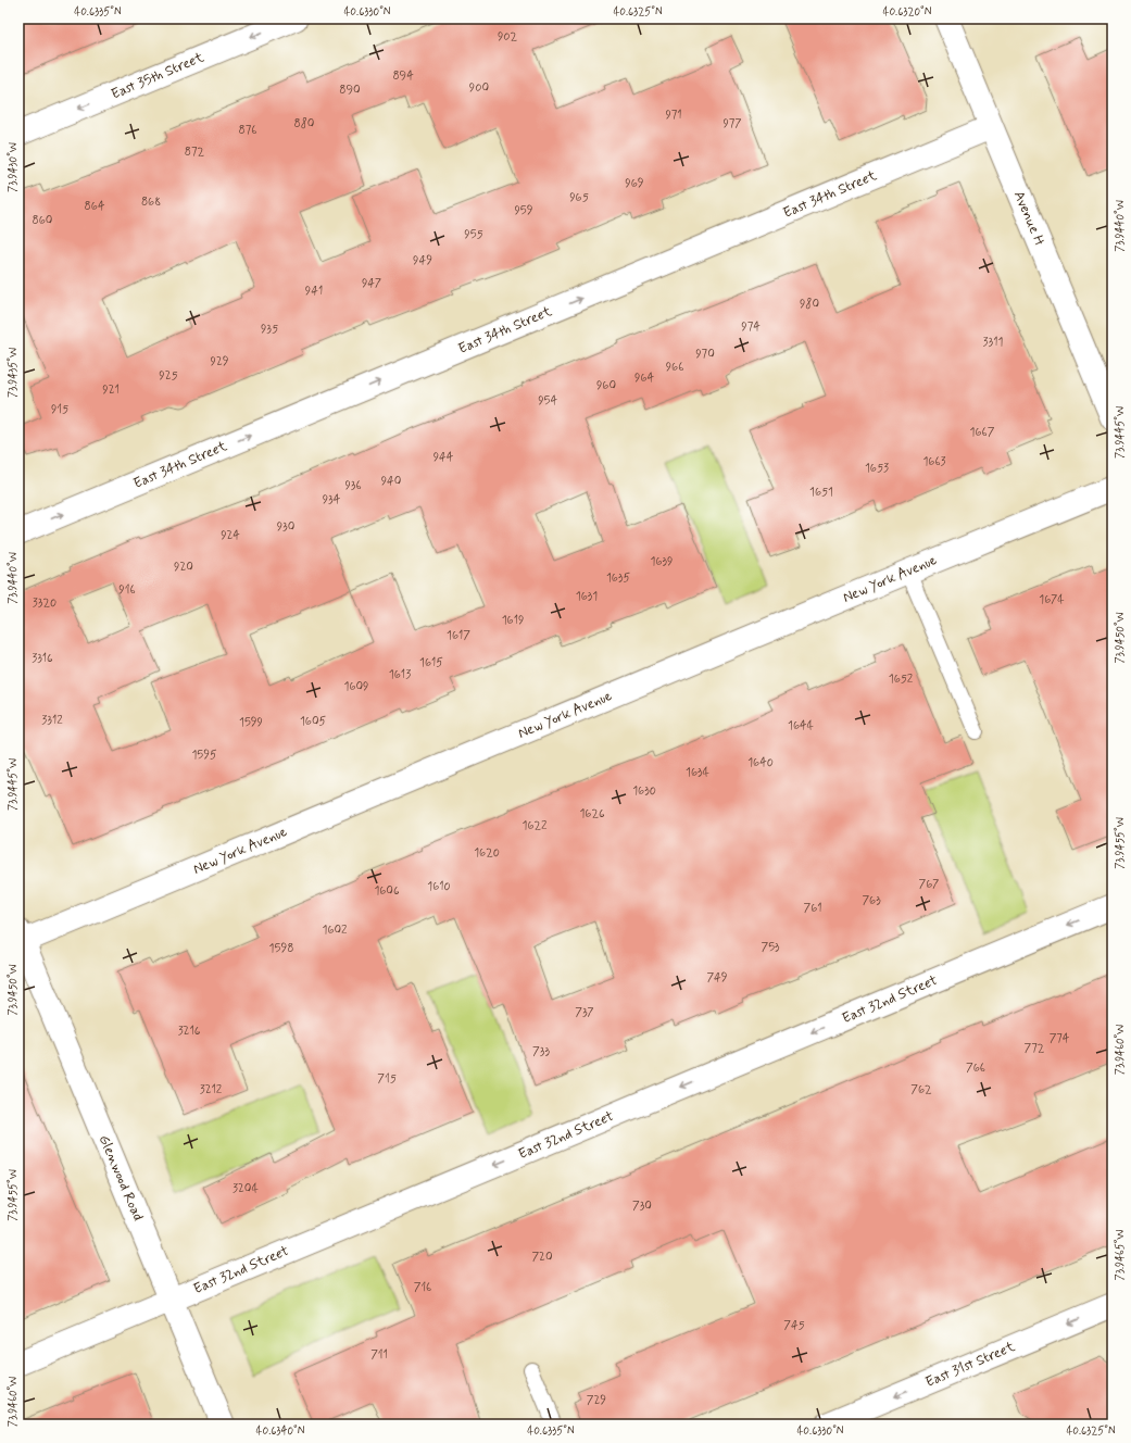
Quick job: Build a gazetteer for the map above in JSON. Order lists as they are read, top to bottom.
{
  "streets": {
    "street": [
      "East 35th Street",
      "East 34th Street",
      "Avenue H",
      "New York Avenue",
      "East 32nd Street",
      "Glenwood Road",
      "East 31st Street"
    ]
  },
  "crossings": [
    ["East 34th Street", "Avenue H"],
    ["New York Avenue", "Glenwood Road"],
    ["East 32nd Street", "Glenwood Road"]
  ],
  "one_way": [
    "East 35th Street",
    "East 34th Street",
    "East 32nd Street",
    "East 31st Street"
  ],
  "house_numbers": [
    "902",
    "894",
    "900",
    "890",
    "971",
    "880",
    "977",
    "876",
    "872",
    "969",
    "965",
    "868",
    "864",
    "959",
    "860",
    "955",
    "949",
    "947",
    "941",
    "980",
    "974",
    "935",
    "3311",
    "970",
    "929",
    "966",
    "925",
    "964",
    "960",
    "921",
    "954",
    "915",
    "1667",
    "944",
    "1663",
    "1653",
    "940",
    "936",
    "1651",
    "934",
    "930",
    "924",
    "1639",
    "920",
    "1635",
    "916",
    "1631",
    "1674",
    "3320",
    "1619",
    "1617",
    "3316",
    "1615",
    "1613",
    "1652",
    "1609",
    "3312",
    "1605",
    "1599",
    "1644",
    "1595",
    "1640",
    "1634",
    "1630",
    "1626",
    "1622",
    "1620",
    "767",
    "1610",
    "1606",
    "763",
    "761",
    "1602",
    "753",
    "1598",
    "749",
    "737",
    "3216",
    "774",
    "772",
    "733",
    "766",
    "715",
    "3212",
    "762",
    "3204",
    "730",
    "720",
    "716",
    "745",
    "711",
    "729"
  ],
  "coordinates": [
    "40.6335°N",
    "40.6330°N",
    "40.6325°N",
    "40.6320°N",
    "73.9430°W",
    "73.9440°W",
    "73.9435°W",
    "73.9445°W",
    "73.9450°W",
    "73.9455°W",
    "73.9460°W",
    "73.9465°W",
    "40.6340°N"
  ]
}
